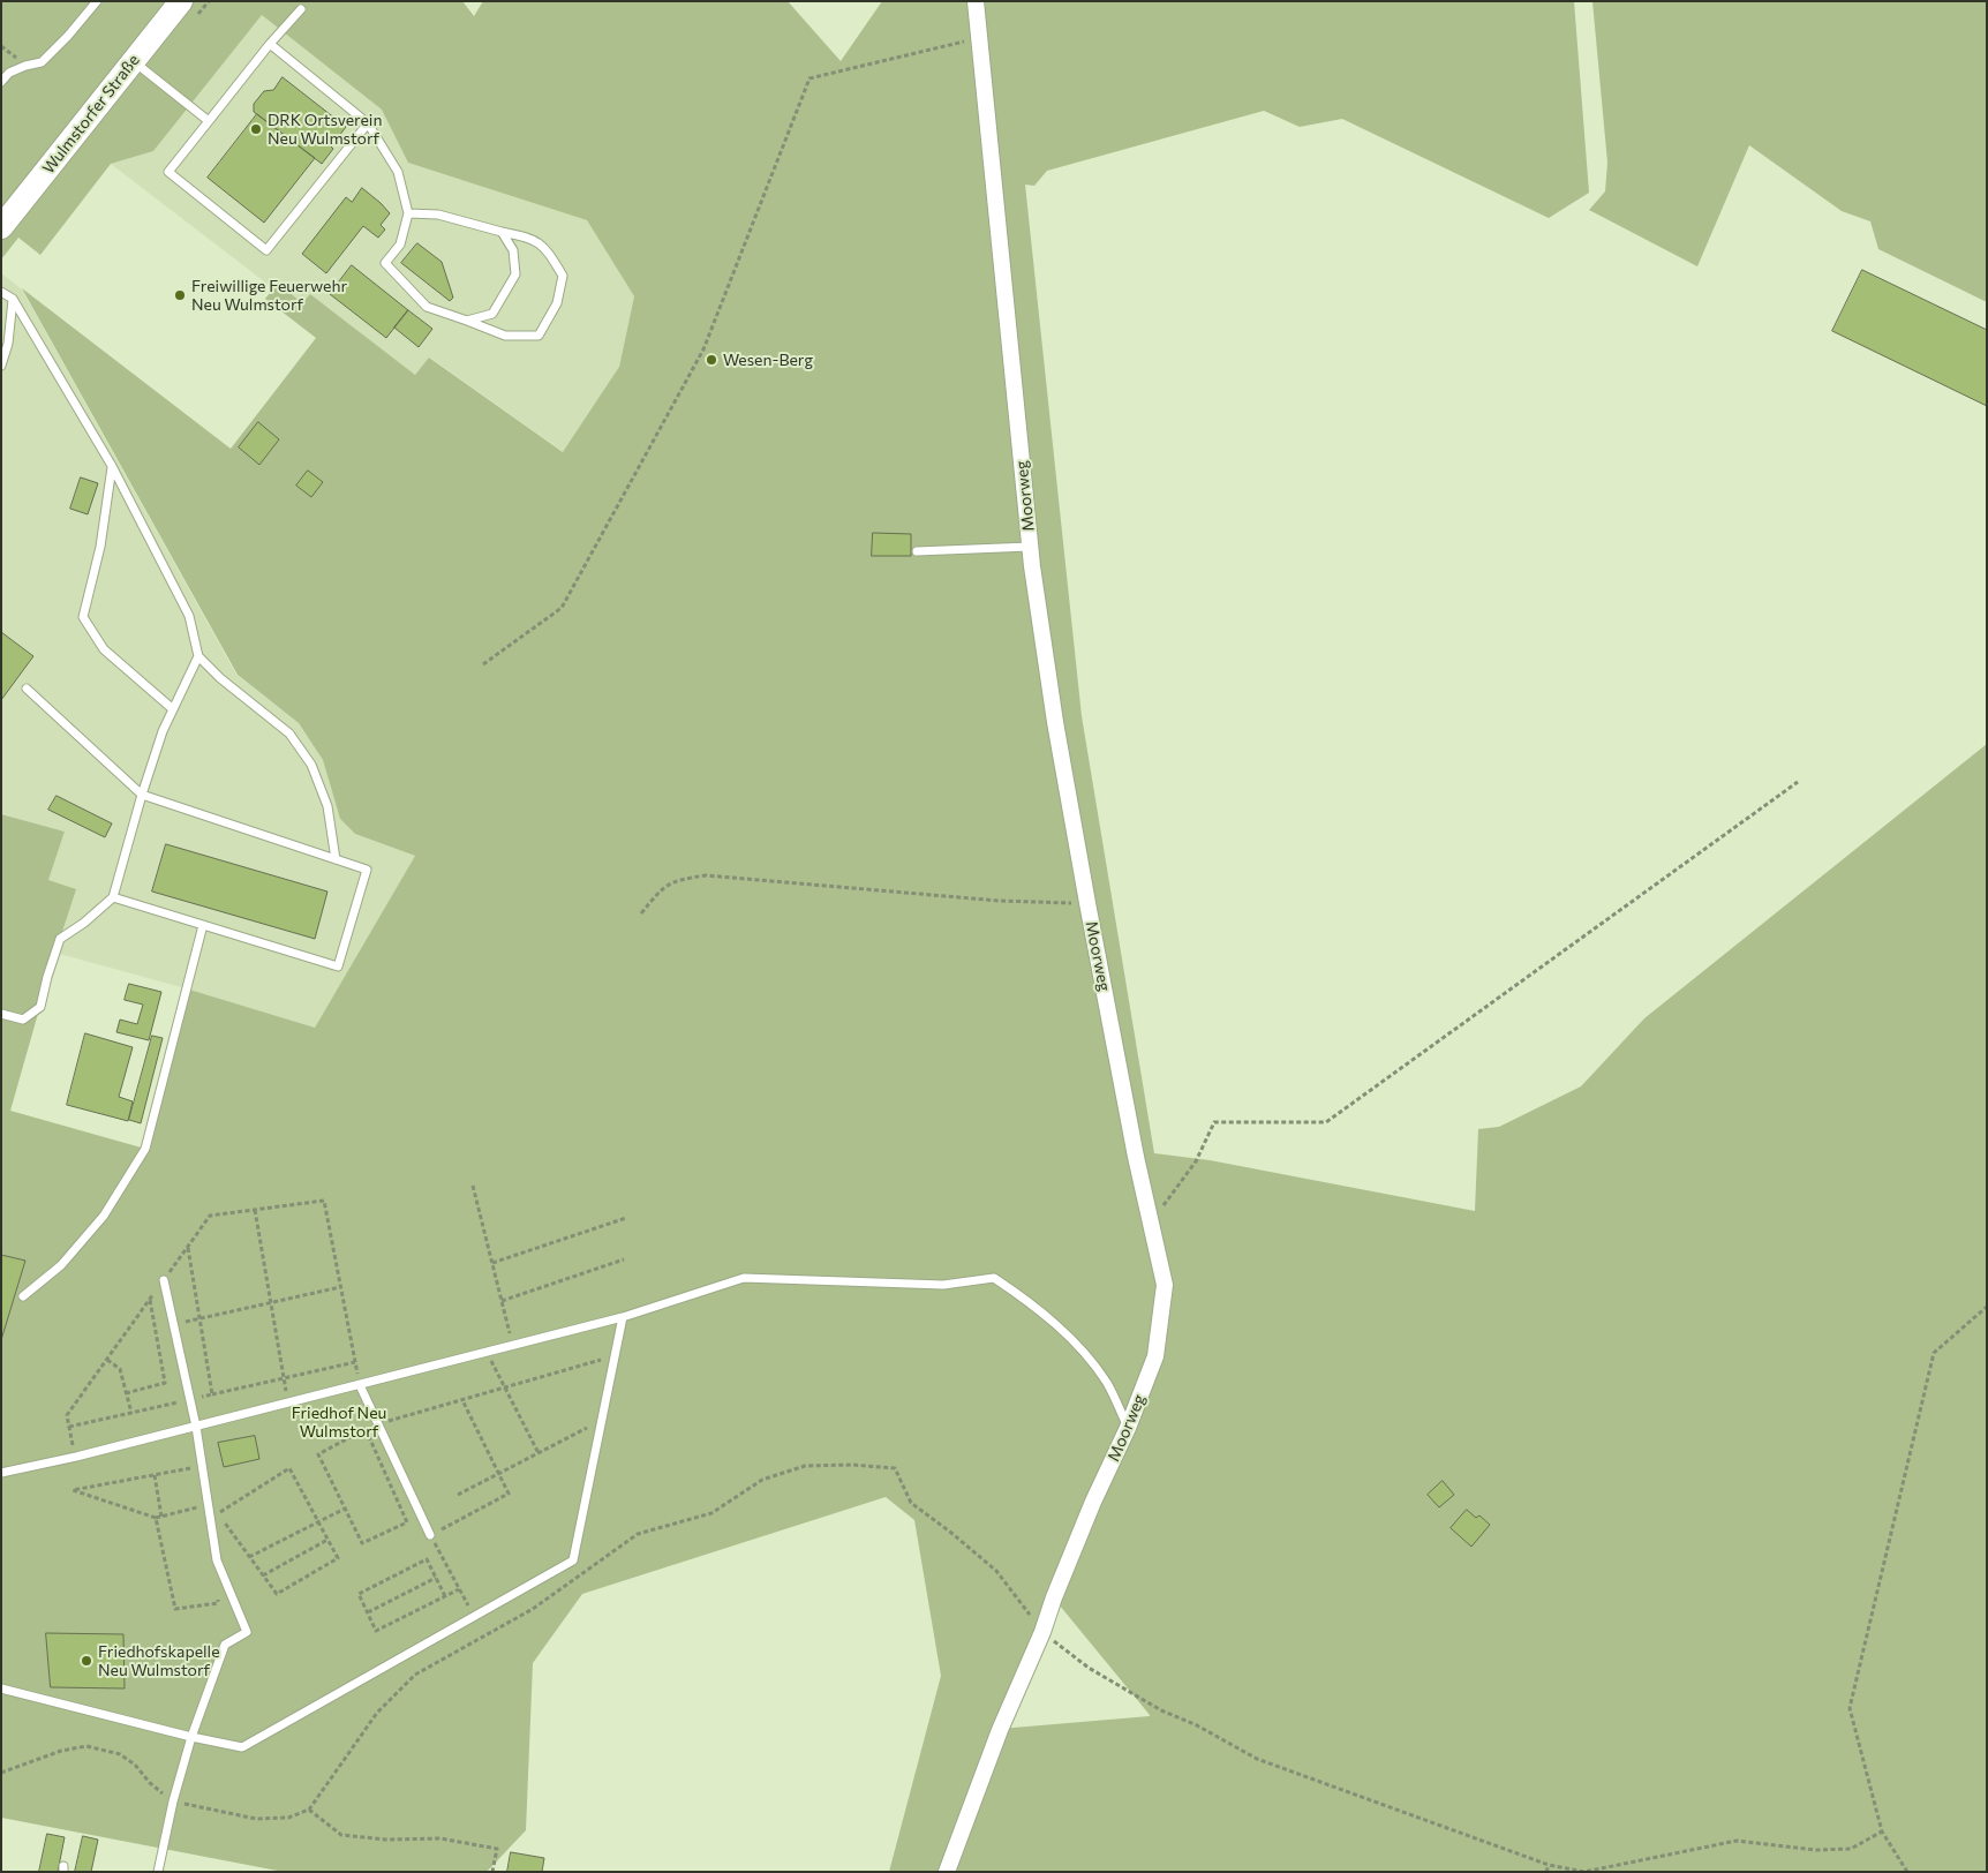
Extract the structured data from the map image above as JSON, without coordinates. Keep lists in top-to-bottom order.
{
  "streets": {
    "main road": ["Wulmstorfer Straße"],
    "street": ["Moorweg"]
  },
  "parks": ["Friedhof Neu Wulmstorf"],
  "places": [
    "DRK Ortsverein Neu Wulmstorf",
    "Freiwillige Feuerwehr Neu Wulmstorf",
    "Wesen-Berg",
    "Friedhofskapelle Neu Wulmstorf"
  ]
}
